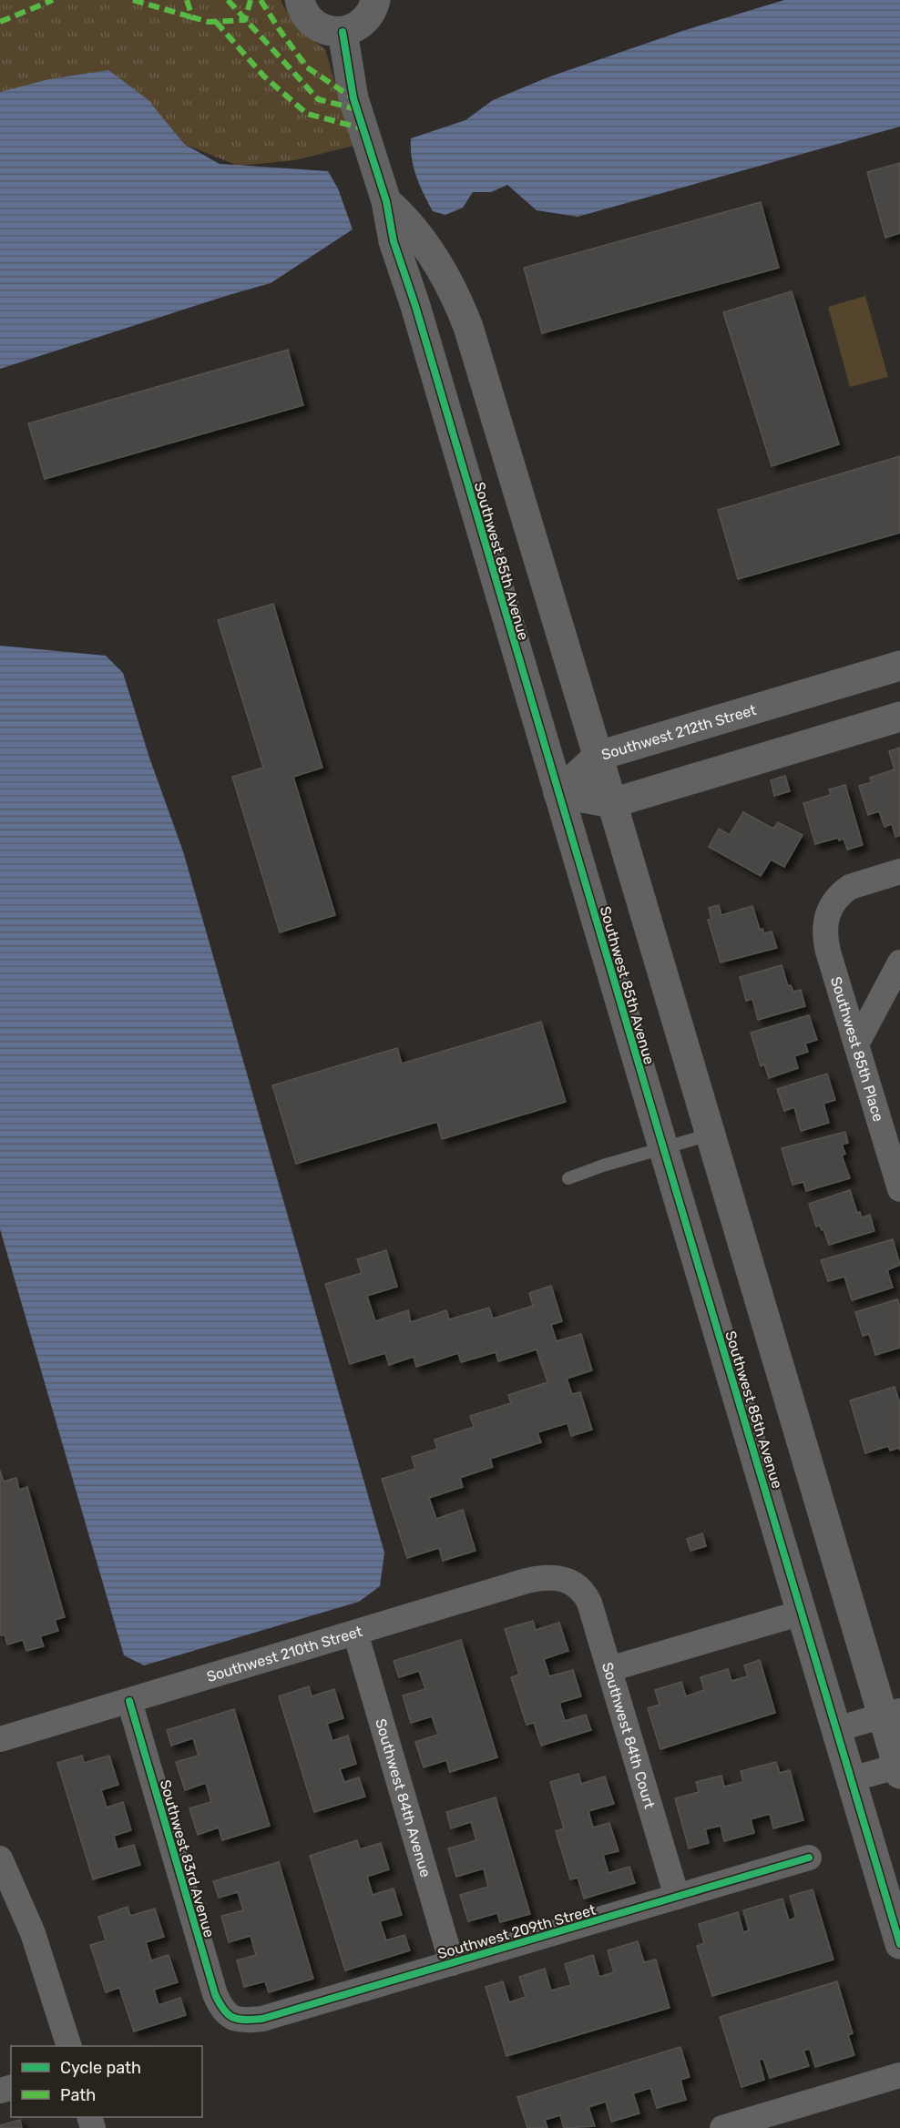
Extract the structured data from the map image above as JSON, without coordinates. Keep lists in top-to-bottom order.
{
  "streets": {
    "street": [
      "Southwest 85th Avenue",
      "Southwest 212th Street",
      "Southwest 85th Place",
      "Southwest 210th Street",
      "Southwest 84th Court",
      "Southwest 84th Avenue",
      "Southwest 83rd Avenue",
      "Southwest 209th Street"
    ]
  },
  "crossings": [
    ["Southwest 85th Avenue", "Southwest 212th Street"],
    ["Southwest 210th Street", "Southwest 84th Court"],
    ["Southwest 210th Street", "Southwest 84th Avenue"],
    ["Southwest 210th Street", "Southwest 83rd Avenue"],
    ["Southwest 84th Court", "Southwest 209th Street"],
    ["Southwest 84th Avenue", "Southwest 209th Street"],
    ["Southwest 83rd Avenue", "Southwest 209th Street"]
  ],
  "legend": ["Cycle path", "Path"]
}
